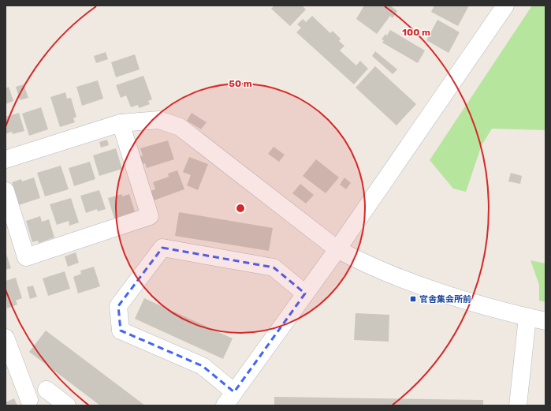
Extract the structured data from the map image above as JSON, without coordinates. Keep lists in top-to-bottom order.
{
  "places": {
    "transit": ["官舎集会所前"]
  },
  "rings": ["100 m", "50 m"]
}
